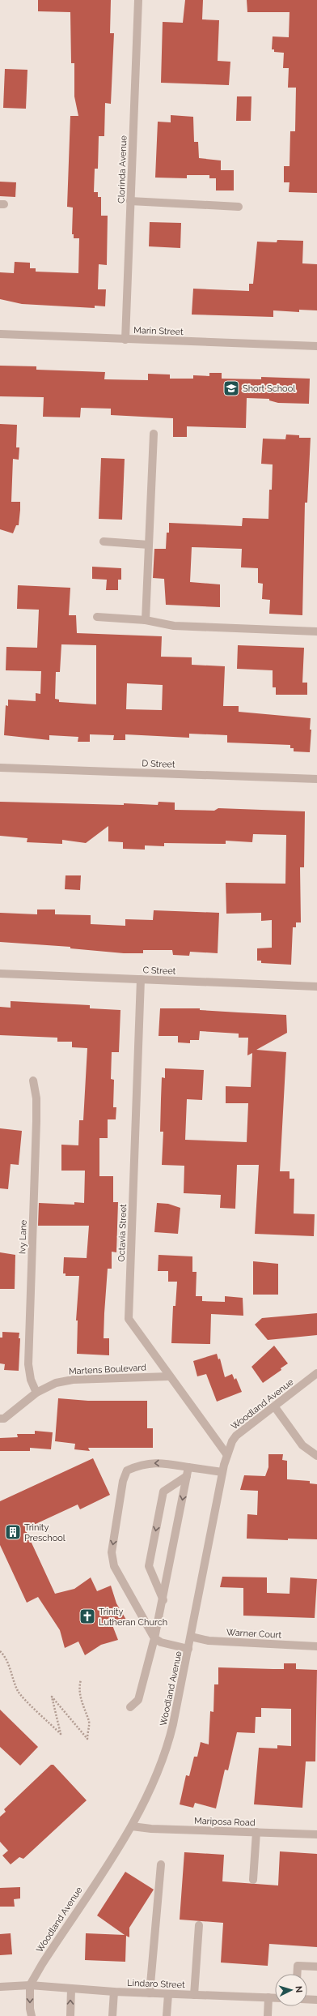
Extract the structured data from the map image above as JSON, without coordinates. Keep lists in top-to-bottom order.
{
  "streets": {
    "street": [
      "Clorinda Avenue",
      "Marin Street",
      "D Street",
      "C Street",
      "Octavia Street",
      "Ivy Lane",
      "Martens Boulevard",
      "Woodland Avenue",
      "Warner Court",
      "Mariposa Road",
      "Lindaro Street"
    ]
  },
  "crossings": [
    ["Clorinda Avenue", "Marin Street"],
    ["C Street", "Octavia Street"],
    ["Octavia Street", "Martens Boulevard"],
    ["Octavia Street", "Woodland Avenue"],
    ["Ivy Lane", "Martens Boulevard"],
    ["Woodland Avenue", "Warner Court"],
    ["Woodland Avenue", "Mariposa Road"],
    ["Woodland Avenue", "Lindaro Street"]
  ],
  "places": {
    "school or university": ["Short School"],
    "building": ["Trinity Preschool"],
    "church": ["Trinity Lutheran Church"]
  },
  "north": "right"
}
